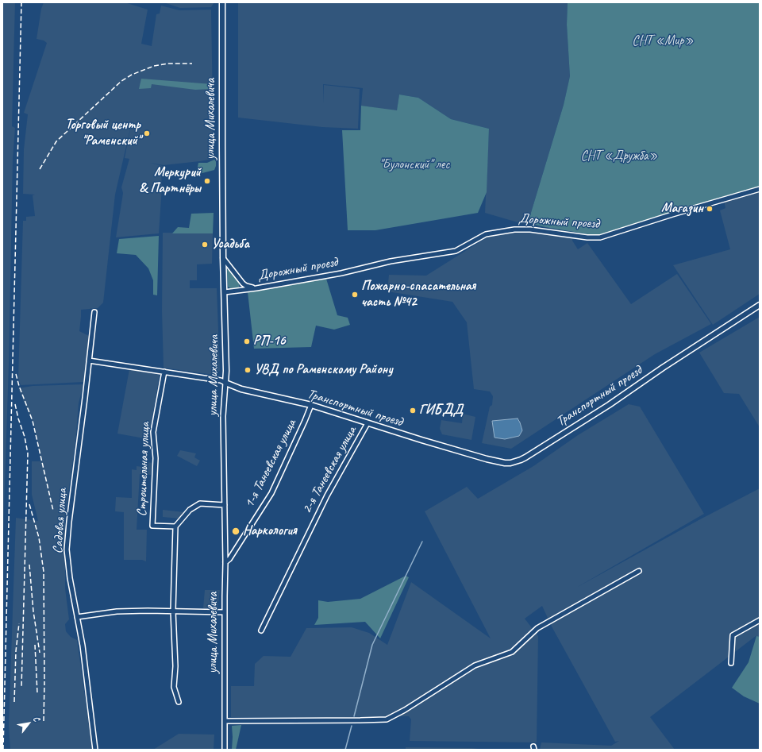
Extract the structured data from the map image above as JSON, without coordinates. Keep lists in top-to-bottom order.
{
  "streets": {
    "main road": ["улица Михалевича", "Транспортный проезд"],
    "street": [
      "Дорожный проезд",
      "1-я Танеевская улица",
      "Строительная улица",
      "2-я Танеевская улица",
      "Садовая улица"
    ]
  },
  "crossings": [
    ["улица Михалевича", "Дорожный проезд"],
    ["улица Михалевича", "Транспортный проезд"],
    ["улица Михалевича", "1-я Танеевская улица"],
    ["Транспортный проезд", "1-я Танеевская улица"],
    ["Транспортный проезд", "Строительная улица"],
    ["Транспортный проезд", "2-я Танеевская улица"],
    ["Транспортный проезд", "Садовая улица"]
  ],
  "parks": ["СНТ «Мир»", "СНТ «Дружба»", "\"Булонский\" лес"],
  "places": [
    "Торговый центр \"Раменский\"",
    "Меркурий & Партнёры",
    "Магазин",
    "Усадьба",
    "Пожарно-спасательная часть №42",
    "РП-16",
    "УВД по Раменскому Району",
    "ГИБДД",
    "Наркология"
  ],
  "north": "top right"
}
